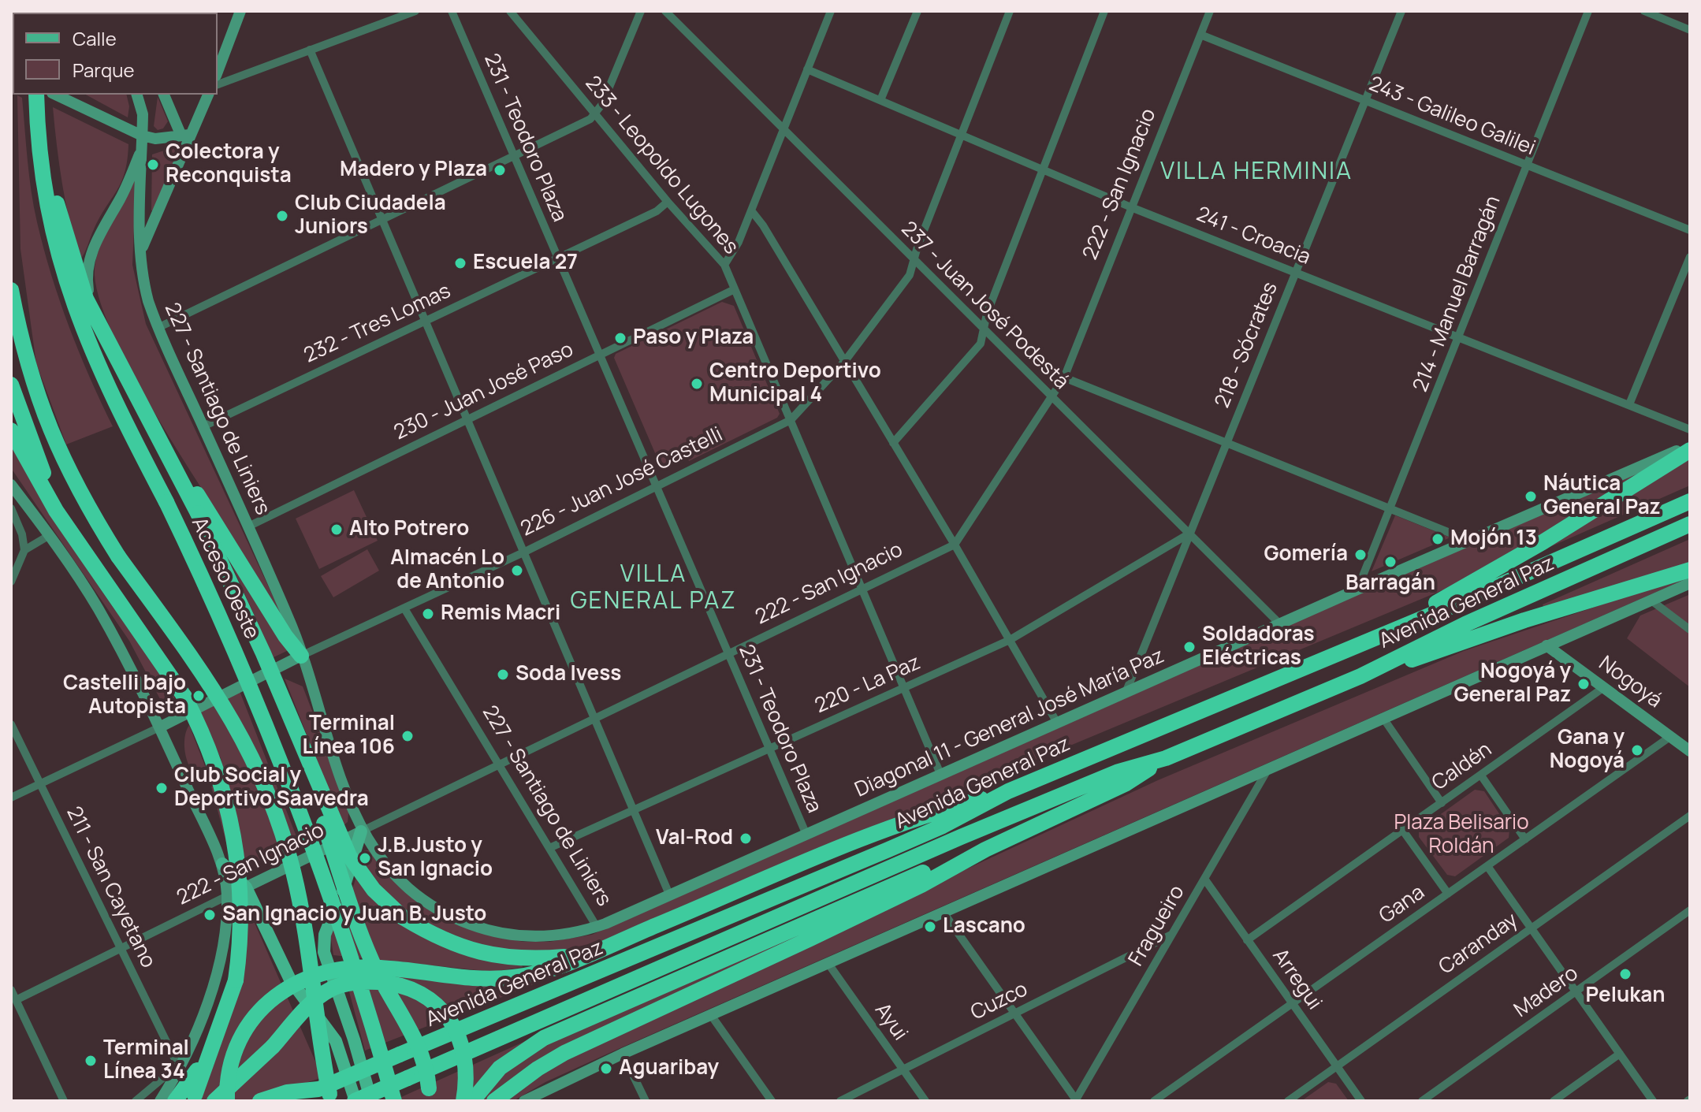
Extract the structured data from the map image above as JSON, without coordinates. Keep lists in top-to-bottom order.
{
  "streets": {
    "highway": ["Acceso Oeste", "Avenida General Paz"],
    "street": [
      "243 - Galileo Galilei",
      "231 - Teodoro Plaza",
      "233 - Leopoldo Lugones",
      "222 - San Ignacio",
      "241 - Croacia",
      "214 - Manuel Barragán",
      "237 - Juan José Podestá",
      "232 - Tres Lomas",
      "218 - Sócrates",
      "230 - Juan José Paso",
      "227 - Santiago de Liniers",
      "226 - Juan José Castelli",
      "Nogoyá",
      "220 - La Paz",
      "Diagonal 11 - General José María Paz",
      "Caldén",
      "211 - San Cayetano",
      "Gana",
      "Fragueiro",
      "Caranday",
      "Arregui",
      "Madero",
      "Cuzco",
      "Ayui"
    ]
  },
  "crossings": [
    ["243 - Galileo Galilei", "222 - San Ignacio"],
    ["243 - Galileo Galilei", "214 - Manuel Barragán"],
    ["243 - Galileo Galilei", "218 - Sócrates"],
    ["231 - Teodoro Plaza", "222 - San Ignacio"],
    ["231 - Teodoro Plaza", "232 - Tres Lomas"],
    ["231 - Teodoro Plaza", "230 - Juan José Paso"],
    ["231 - Teodoro Plaza", "226 - Juan José Castelli"],
    ["231 - Teodoro Plaza", "220 - La Paz"],
    ["231 - Teodoro Plaza", "Diagonal 11 - General José María Paz"],
    ["233 - Leopoldo Lugones", "222 - San Ignacio"],
    ["233 - Leopoldo Lugones", "232 - Tres Lomas"],
    ["233 - Leopoldo Lugones", "230 - Juan José Paso"],
    ["233 - Leopoldo Lugones", "226 - Juan José Castelli"],
    ["233 - Leopoldo Lugones", "220 - La Paz"],
    ["233 - Leopoldo Lugones", "Diagonal 11 - General José María Paz"],
    ["222 - San Ignacio", "241 - Croacia"],
    ["222 - San Ignacio", "237 - Juan José Podestá"],
    ["222 - San Ignacio", "227 - Santiago de Liniers"],
    ["222 - San Ignacio", "Diagonal 11 - General José María Paz"],
    ["222 - San Ignacio", "211 - San Cayetano"],
    ["241 - Croacia", "214 - Manuel Barragán"],
    ["241 - Croacia", "218 - Sócrates"],
    ["241 - Croacia", "226 - Juan José Castelli"],
    ["214 - Manuel Barragán", "Diagonal 11 - General José María Paz"],
    ["237 - Juan José Podestá", "218 - Sócrates"],
    ["237 - Juan José Podestá", "226 - Juan José Castelli"],
    ["237 - Juan José Podestá", "220 - La Paz"],
    ["237 - Juan José Podestá", "Diagonal 11 - General José María Paz"],
    ["232 - Tres Lomas", "227 - Santiago de Liniers"],
    ["218 - Sócrates", "220 - La Paz"],
    ["218 - Sócrates", "Diagonal 11 - General José María Paz"],
    ["230 - Juan José Paso", "227 - Santiago de Liniers"],
    ["227 - Santiago de Liniers", "226 - Juan José Castelli"],
    ["227 - Santiago de Liniers", "220 - La Paz"],
    ["227 - Santiago de Liniers", "Diagonal 11 - General José María Paz"],
    ["226 - Juan José Castelli", "211 - San Cayetano"],
    ["Nogoyá", "Caldén"],
    ["Nogoyá", "Gana"],
    ["Caldén", "Arregui"],
    ["Gana", "Arregui"],
    ["Fragueiro", "Arregui"],
    ["Fragueiro", "Cuzco"],
    ["Caranday", "Arregui"],
    ["Cuzco", "Ayui"]
  ],
  "districts": ["VILLA HERMINIA", "VILLA GENERAL PAZ"],
  "parks": ["Plaza Belisario Roldán"],
  "places": [
    "Colectora y Reconquista",
    "Madero y Plaza",
    "Club Ciudadela Juniors",
    "Escuela 27",
    "Paso y Plaza",
    "Centro Deportivo Municipal 4",
    "Náutica General Paz",
    "Alto Potrero",
    "Mojón 13",
    "Gomería",
    "Barragán",
    "Almacén Lo de Antonio",
    "Remis Macri",
    "Soldadoras Eléctricas",
    "Soda Ivess",
    "Nogoyá y General Paz",
    "Castelli bajo Autopista",
    "Terminal Línea 106",
    "Gana y Nogoyá",
    "Club Social y Deportivo Saavedra",
    "Val-Rod",
    "J.B.Justo y San Ignacio",
    "San Ignacio y Juan B. Justo",
    "Lascano",
    "Pelukan",
    "Terminal Línea 34",
    "Aguaribay"
  ],
  "legend": ["Calle", "Parque"]
}
